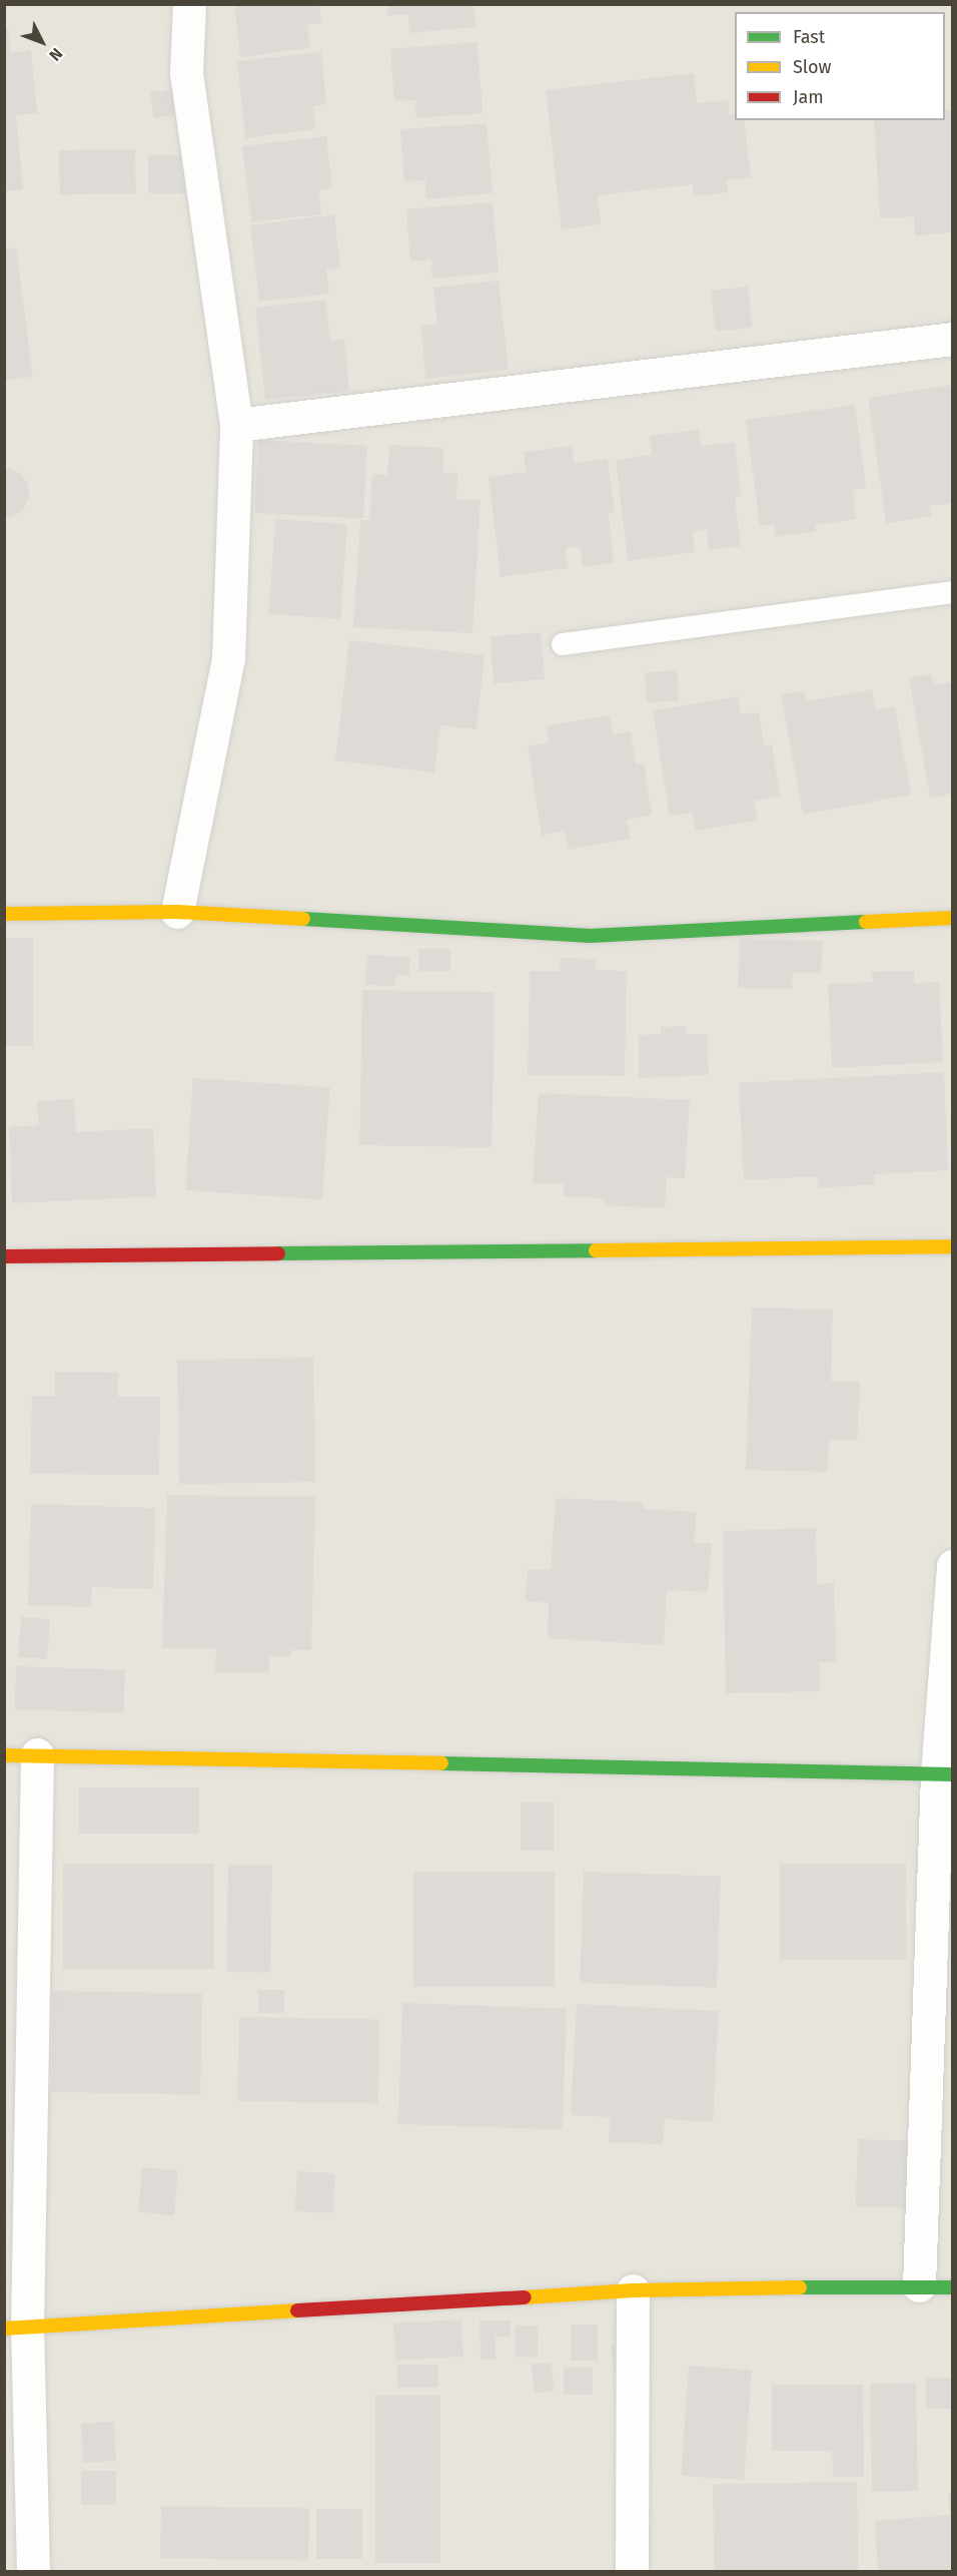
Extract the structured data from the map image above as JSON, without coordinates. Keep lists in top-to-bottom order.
{
  "legend": ["Fast", "Slow", "Jam"],
  "north": "bottom right"
}
